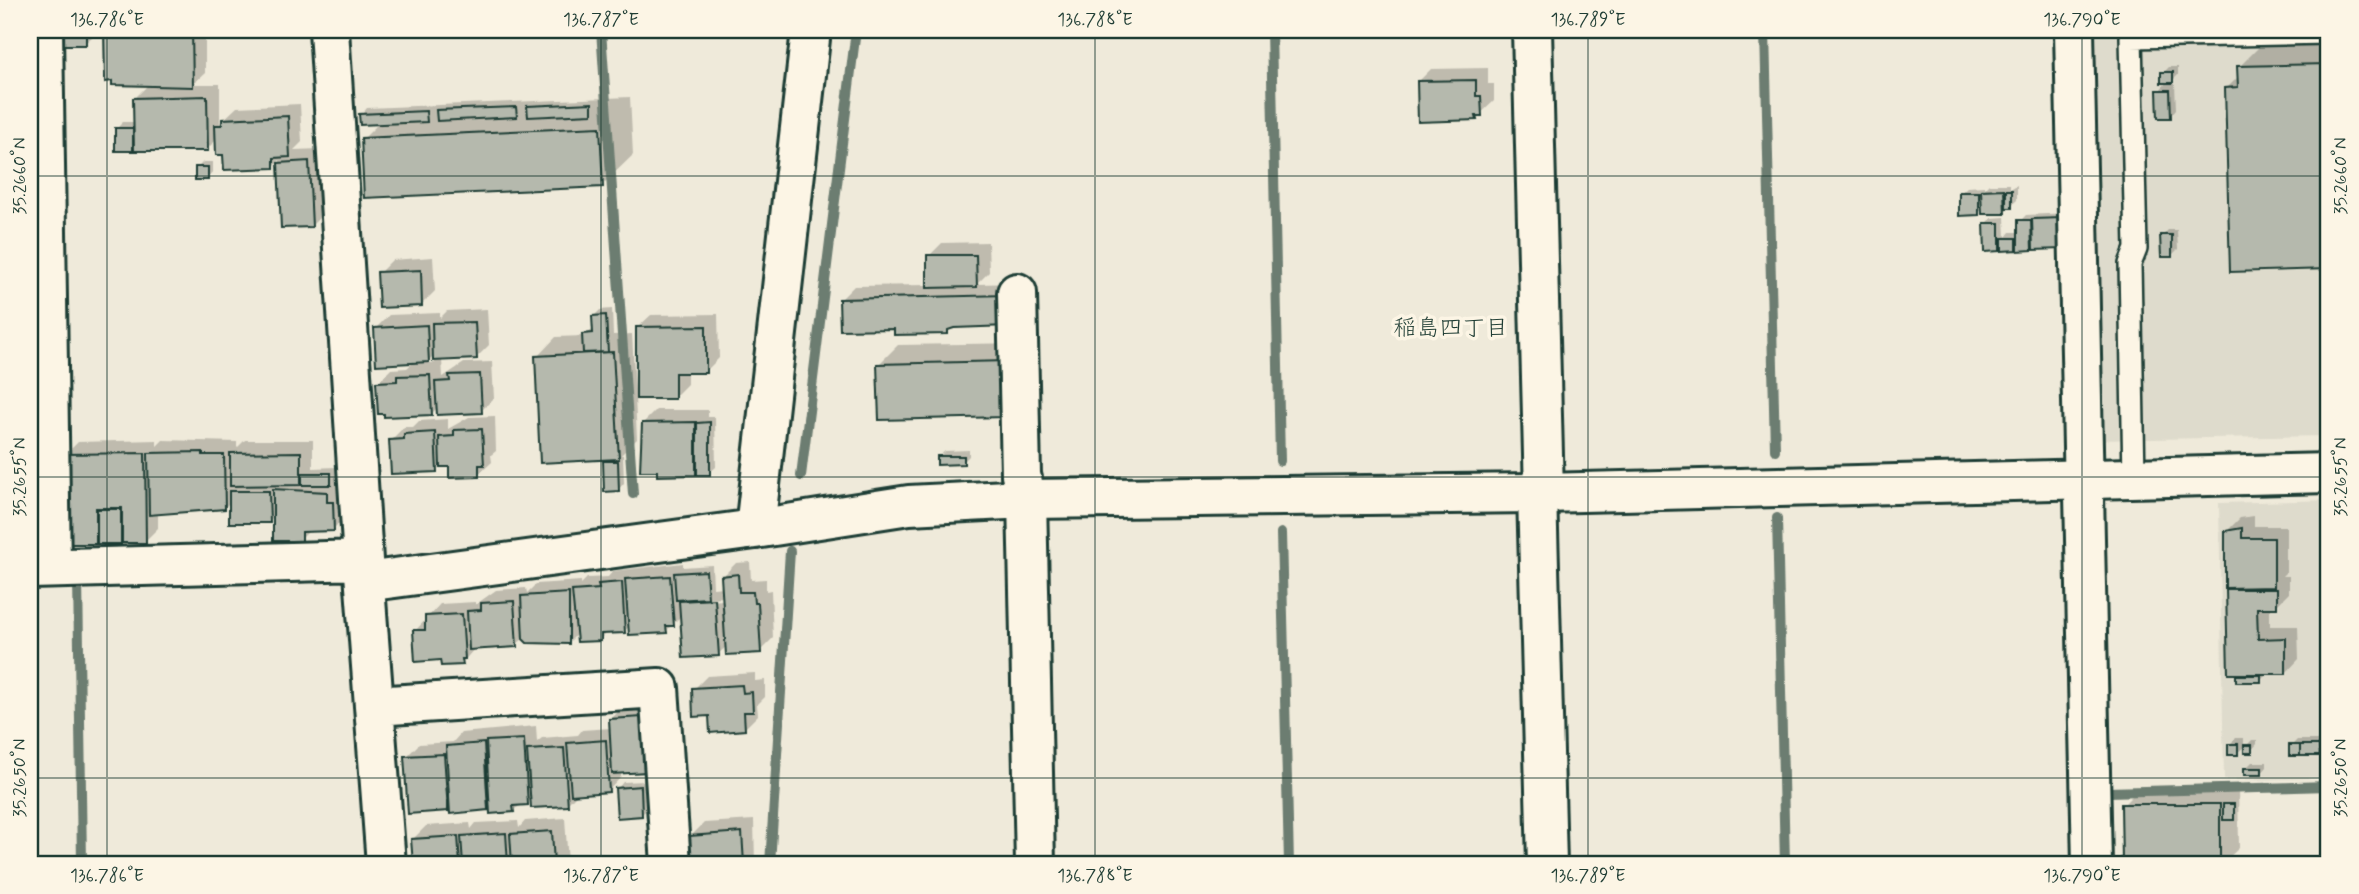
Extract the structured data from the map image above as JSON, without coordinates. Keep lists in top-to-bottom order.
{
  "districts": ["稲島四丁目"],
  "coordinates": [
    "136.786°E",
    "136.787°E",
    "136.788°E",
    "136.789°E",
    "136.790°E",
    "35.2660°N",
    "35.2655°N",
    "35.2650°N"
  ]
}
